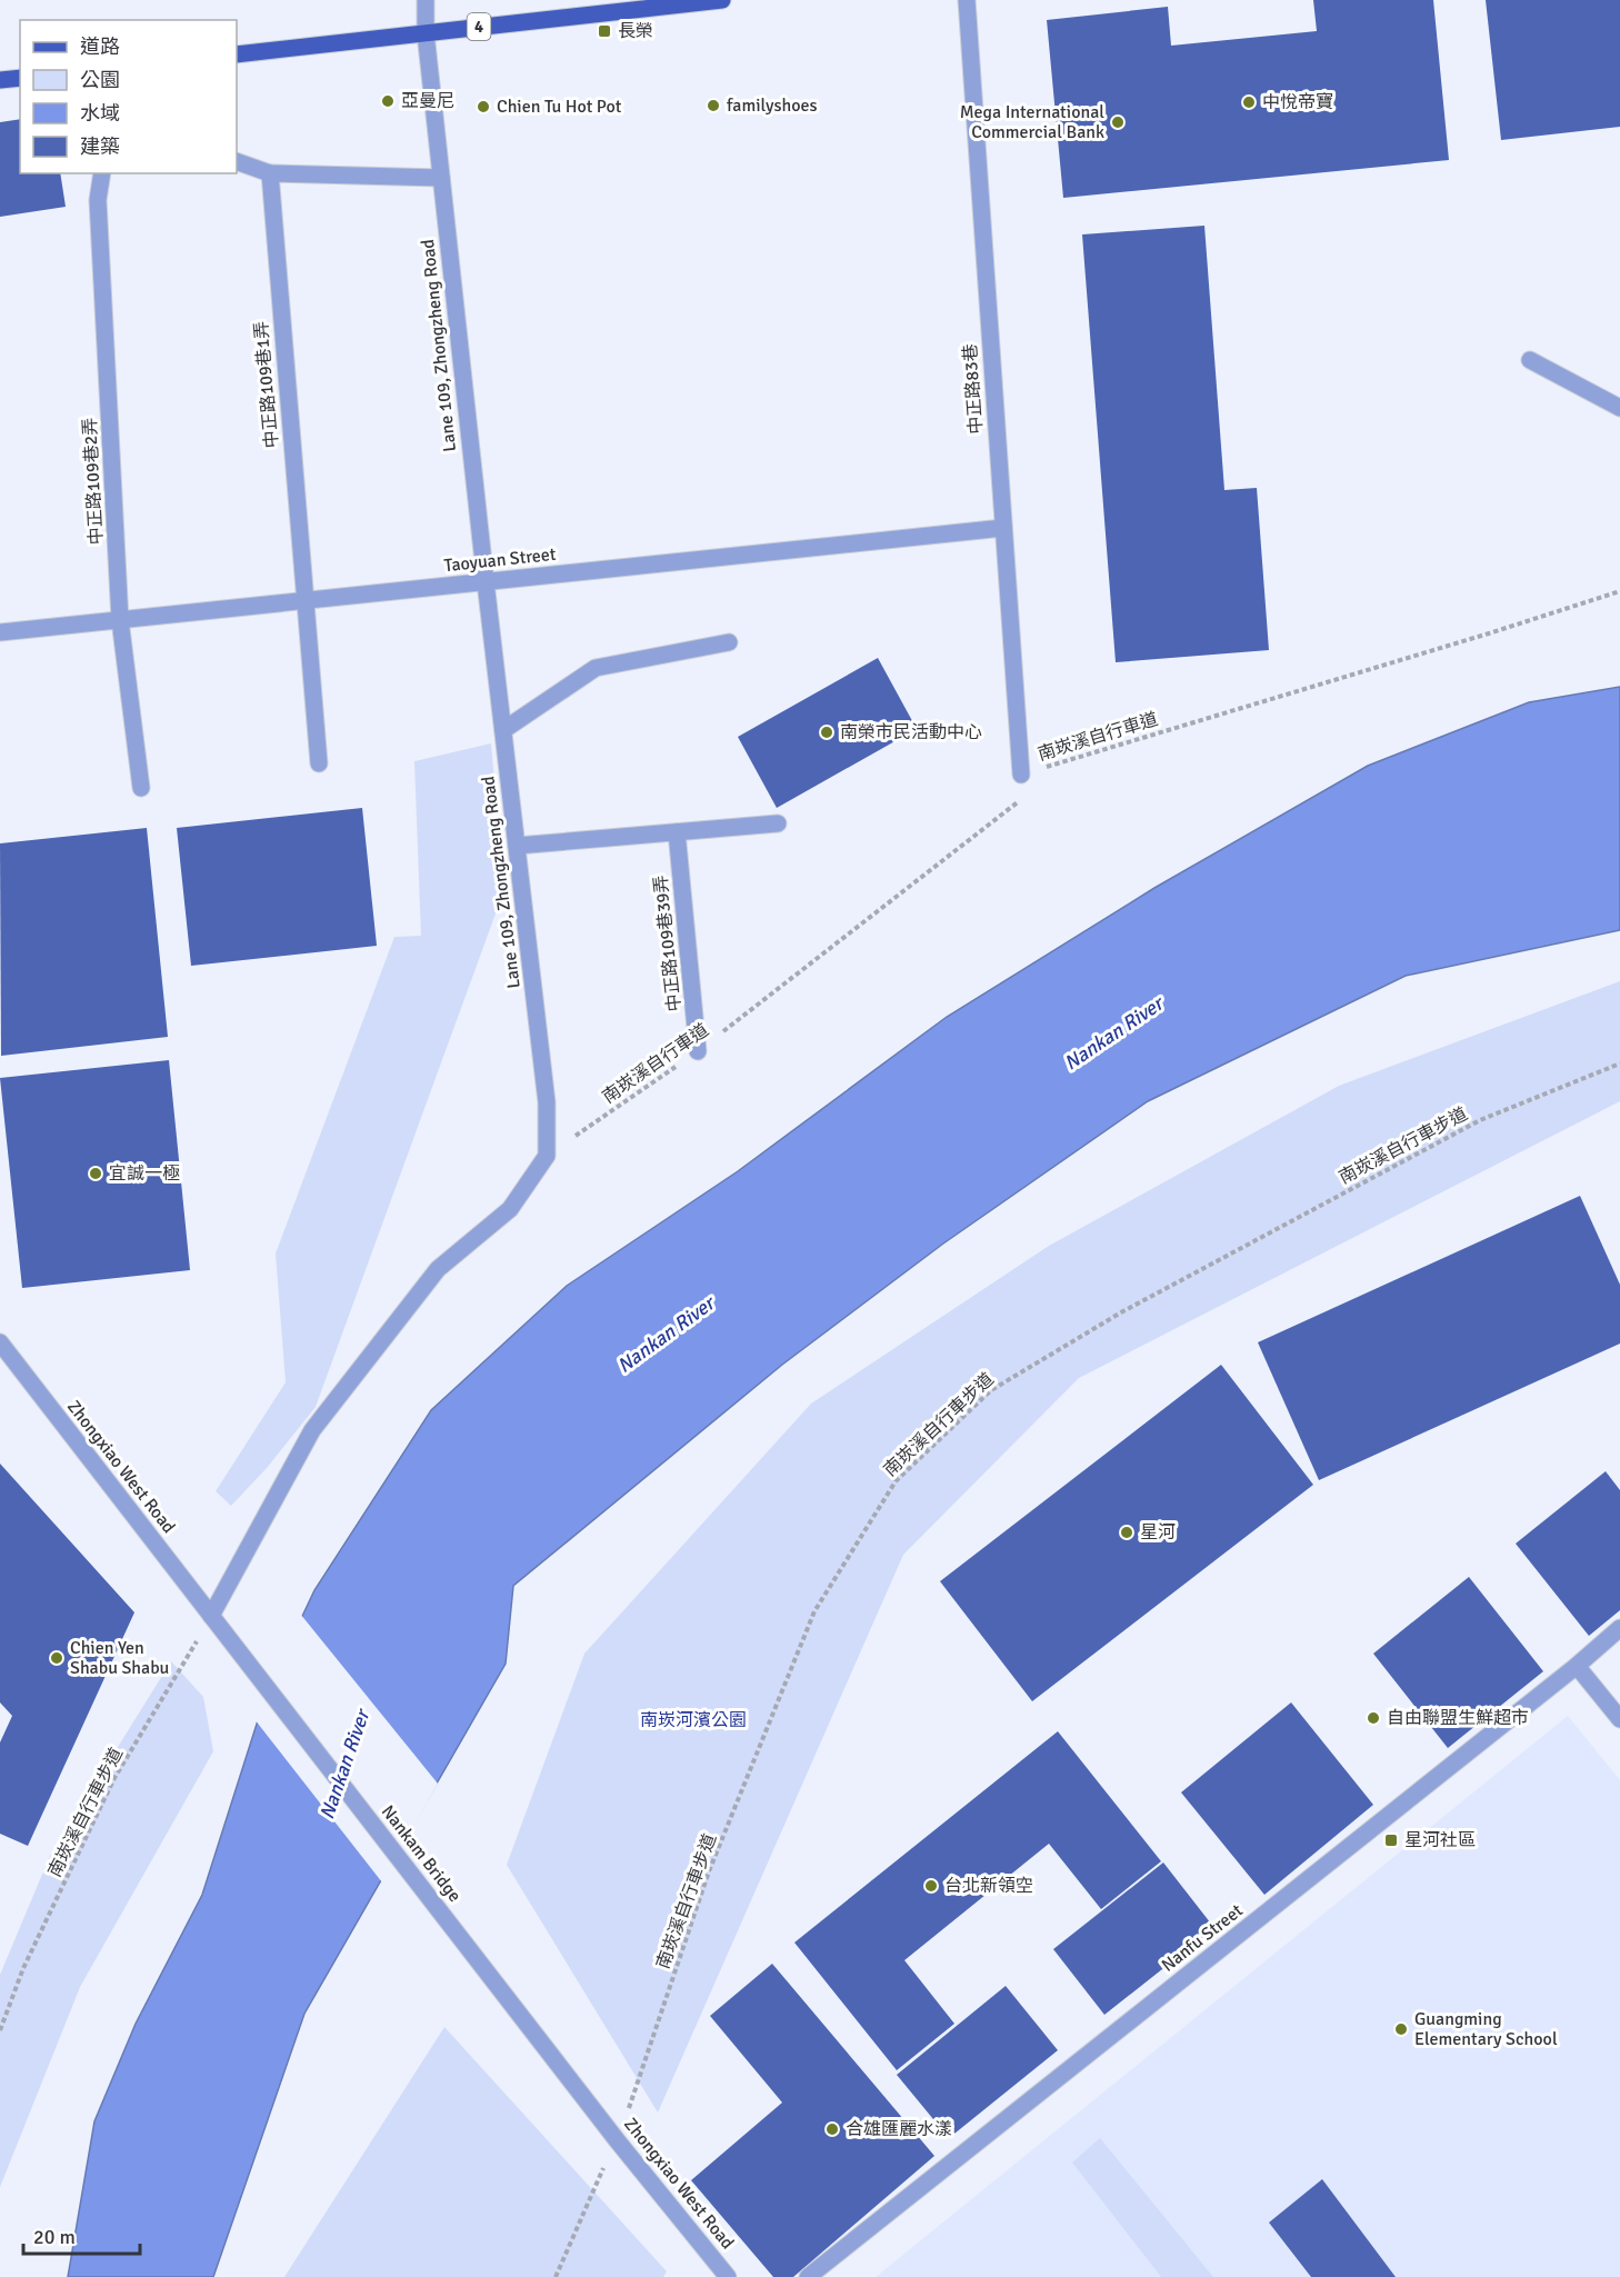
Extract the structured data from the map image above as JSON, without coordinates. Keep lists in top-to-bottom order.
{
  "streets": {
    "main road": ["4"],
    "street": [
      "Lane 109, Zhongzheng Road",
      "中正路109巷1弄",
      "中正路83巷",
      "中正路109巷2弄",
      "Taoyuan Street",
      "中正路109巷39弄",
      "Zhongxiao West Road",
      "Nankam Bridge",
      "Nanfu Street"
    ],
    "path": ["南崁溪自行車道", "南崁溪自行車步道"]
  },
  "crossings": [
    ["4", "Lane 109, Zhongzheng Road"],
    ["Lane 109, Zhongzheng Road", "Taoyuan Street"],
    ["Lane 109, Zhongzheng Road", "南崁溪自行車道"],
    ["中正路109巷1弄", "Taoyuan Street"],
    ["中正路83巷", "Taoyuan Street"],
    ["中正路83巷", "南崁溪自行車道"],
    ["中正路109巷2弄", "Taoyuan Street"],
    ["南崁溪自行車道", "中正路109巷39弄"],
    ["南崁溪自行車步道", "Zhongxiao West Road"],
    ["南崁溪自行車步道", "Nankam Bridge"],
    ["Zhongxiao West Road", "Nankam Bridge"]
  ],
  "water": ["Nankan River"],
  "parks": ["南崁河濱公園"],
  "places": {
    "transit": ["長榮", "星河社區"],
    "other": [
      "亞曼尼",
      "中悅帝寶",
      "familyshoes",
      "Chien Tu Hot Pot",
      "Mega International Commercial Bank",
      "南榮市民活動中心",
      "宜誠一極",
      "星河",
      "Chien Yen Shabu Shabu",
      "自由聯盟生鮮超市",
      "台北新領空",
      "Guangming Elementary School",
      "合雄匯麗水漾"
    ]
  },
  "legend": [
    "道路",
    "公園",
    "水域",
    "建築"
  ],
  "scale_bar": "20 m"
}
